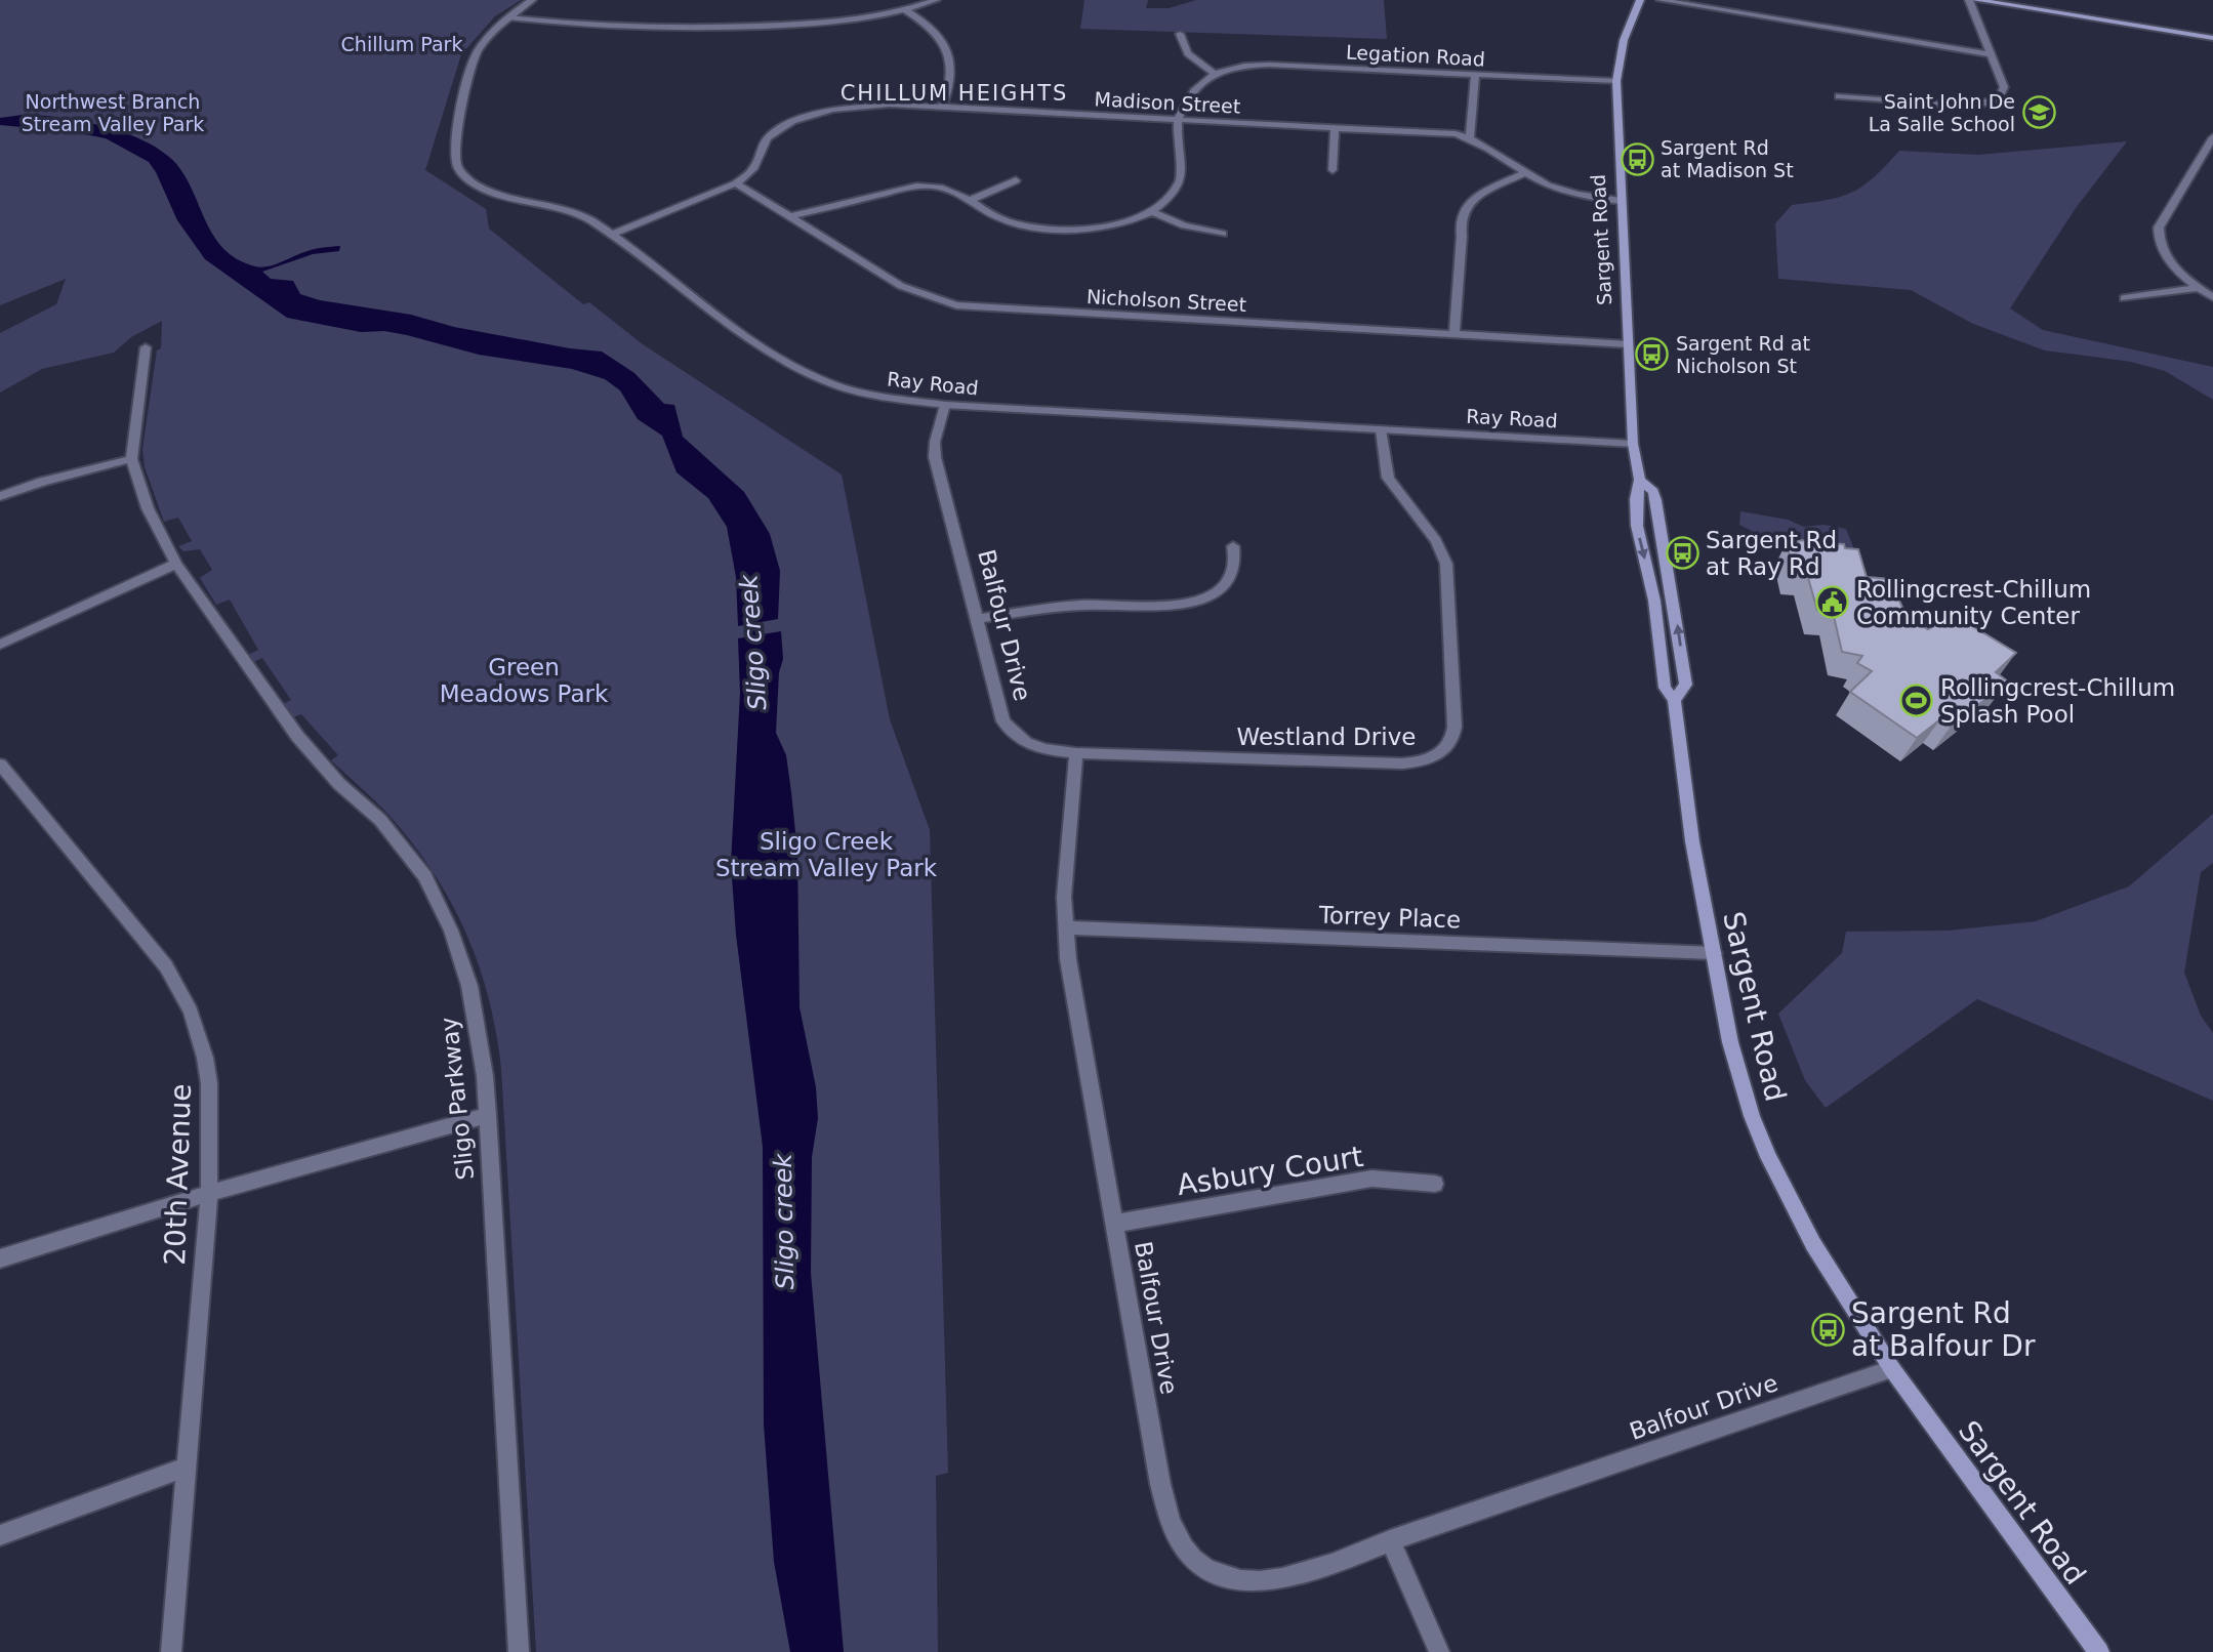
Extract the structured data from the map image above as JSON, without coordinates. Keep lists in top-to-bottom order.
{
  "streets": {
    "main road": ["Sargent Road"],
    "street": [
      "Legation Road",
      "Madison Street",
      "Nicholson Street",
      "Ray Road",
      "Balfour Drive",
      "Westland Drive",
      "Torrey Place",
      "Sligo Parkway",
      "Asbury Court",
      "20th Avenue"
    ]
  },
  "crossings": [
    ["Legation Road", "Sargent Road"],
    ["Madison Street", "Sargent Road"],
    ["Madison Street", "Nicholson Street"],
    ["Madison Street", "Ray Road"],
    ["Sargent Road", "Nicholson Street"],
    ["Sargent Road", "Ray Road"],
    ["Sargent Road", "Balfour Drive"],
    ["Sargent Road", "Torrey Place"],
    ["Ray Road", "Balfour Drive"],
    ["Ray Road", "Westland Drive"],
    ["Balfour Drive", "Westland Drive"],
    ["Balfour Drive", "Torrey Place"],
    ["Balfour Drive", "Asbury Court"]
  ],
  "districts": ["CHILLUM HEIGHTS"],
  "water": ["Sligo creek"],
  "parks": [
    "Chillum Park",
    "Northwest Branch Stream Valley Park",
    "Green Meadows Park",
    "Sligo Creek Stream Valley Park"
  ],
  "places": {
    "school or university": ["Saint John De La Salle School"],
    "bus stop": [
      "Sargent Rd at Madison St",
      "Sargent Rd at Nicholson St",
      "Sargent Rd at Ray Rd",
      "Sargent Rd at Balfour Dr"
    ],
    "public building": ["Rollingcrest-Chillum Community Center"],
    "sports": ["Rollingcrest-Chillum Splash Pool"]
  }
}
